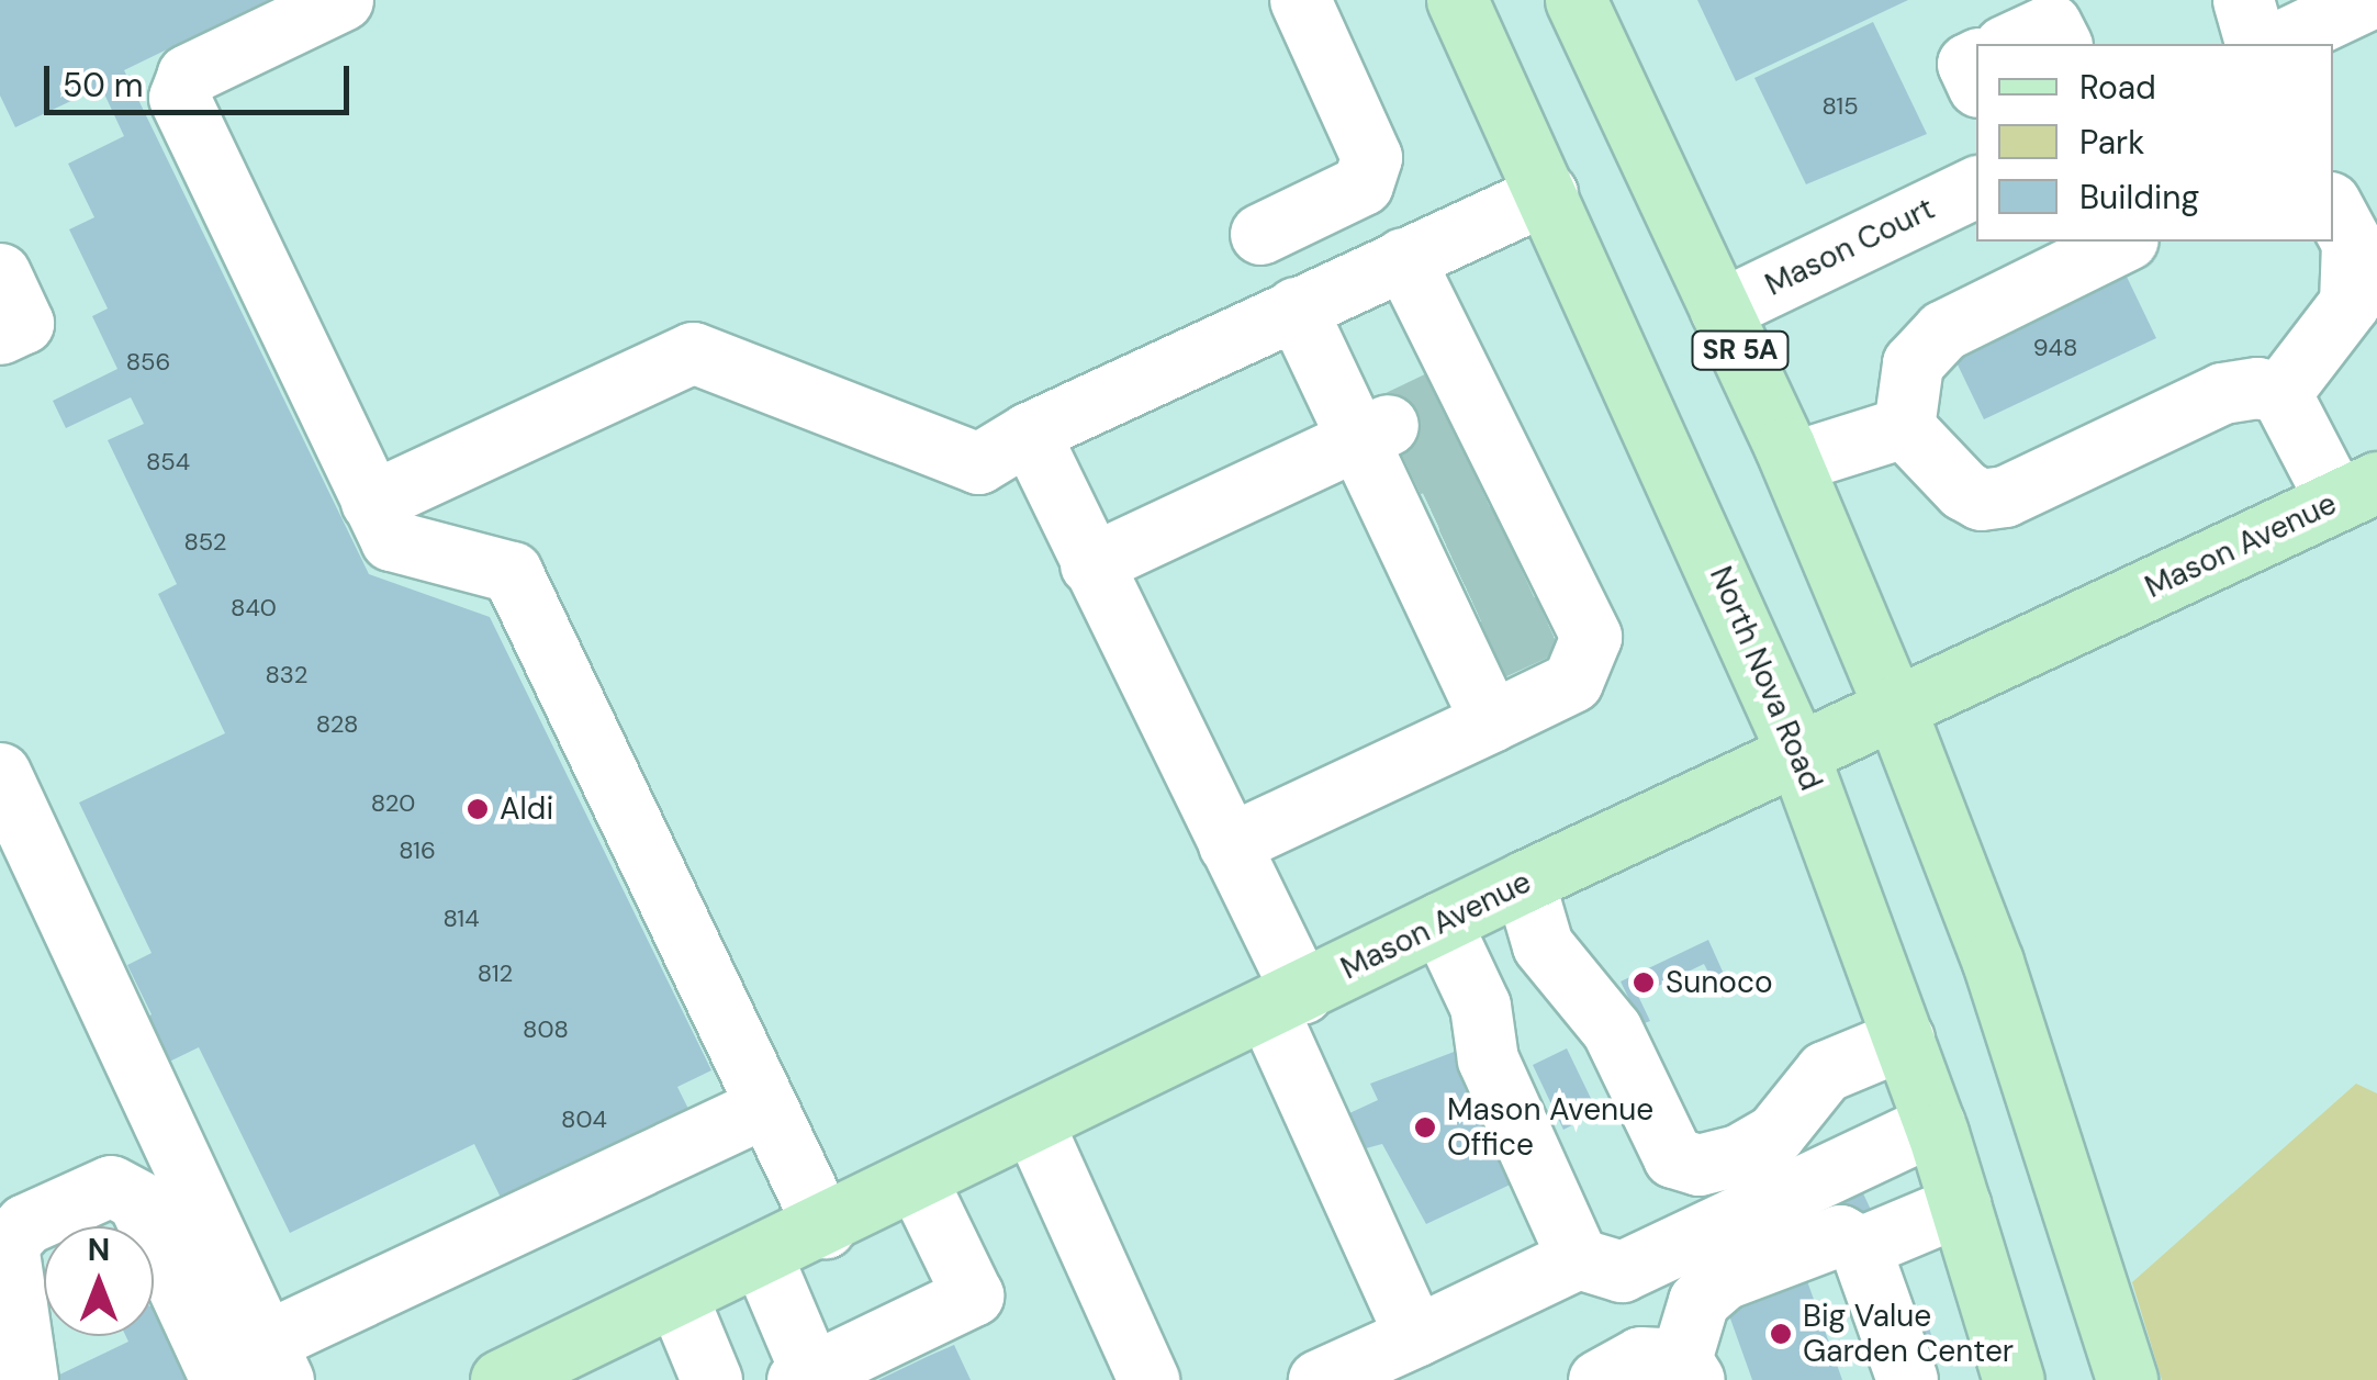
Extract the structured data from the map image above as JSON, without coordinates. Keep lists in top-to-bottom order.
{
  "streets": {
    "main road": ["SR 5A", "Mason Avenue", "North Nova Road"],
    "street": ["Mason Court"]
  },
  "crossings": [
    ["Mason Court", "SR 5A"],
    ["SR 5A", "Mason Avenue"],
    ["Mason Avenue", "North Nova Road"]
  ],
  "places": [
    "Aldi",
    "Sunoco",
    "Mason Avenue Office",
    "Big Value Garden Center"
  ],
  "house_numbers": [
    "815",
    "948",
    "856",
    "854",
    "852",
    "840",
    "832",
    "828",
    "820",
    "816",
    "814",
    "812",
    "808",
    "804"
  ],
  "legend": ["Road", "Park", "Building"],
  "scale_bar": "50 m",
  "north": "top"
}
